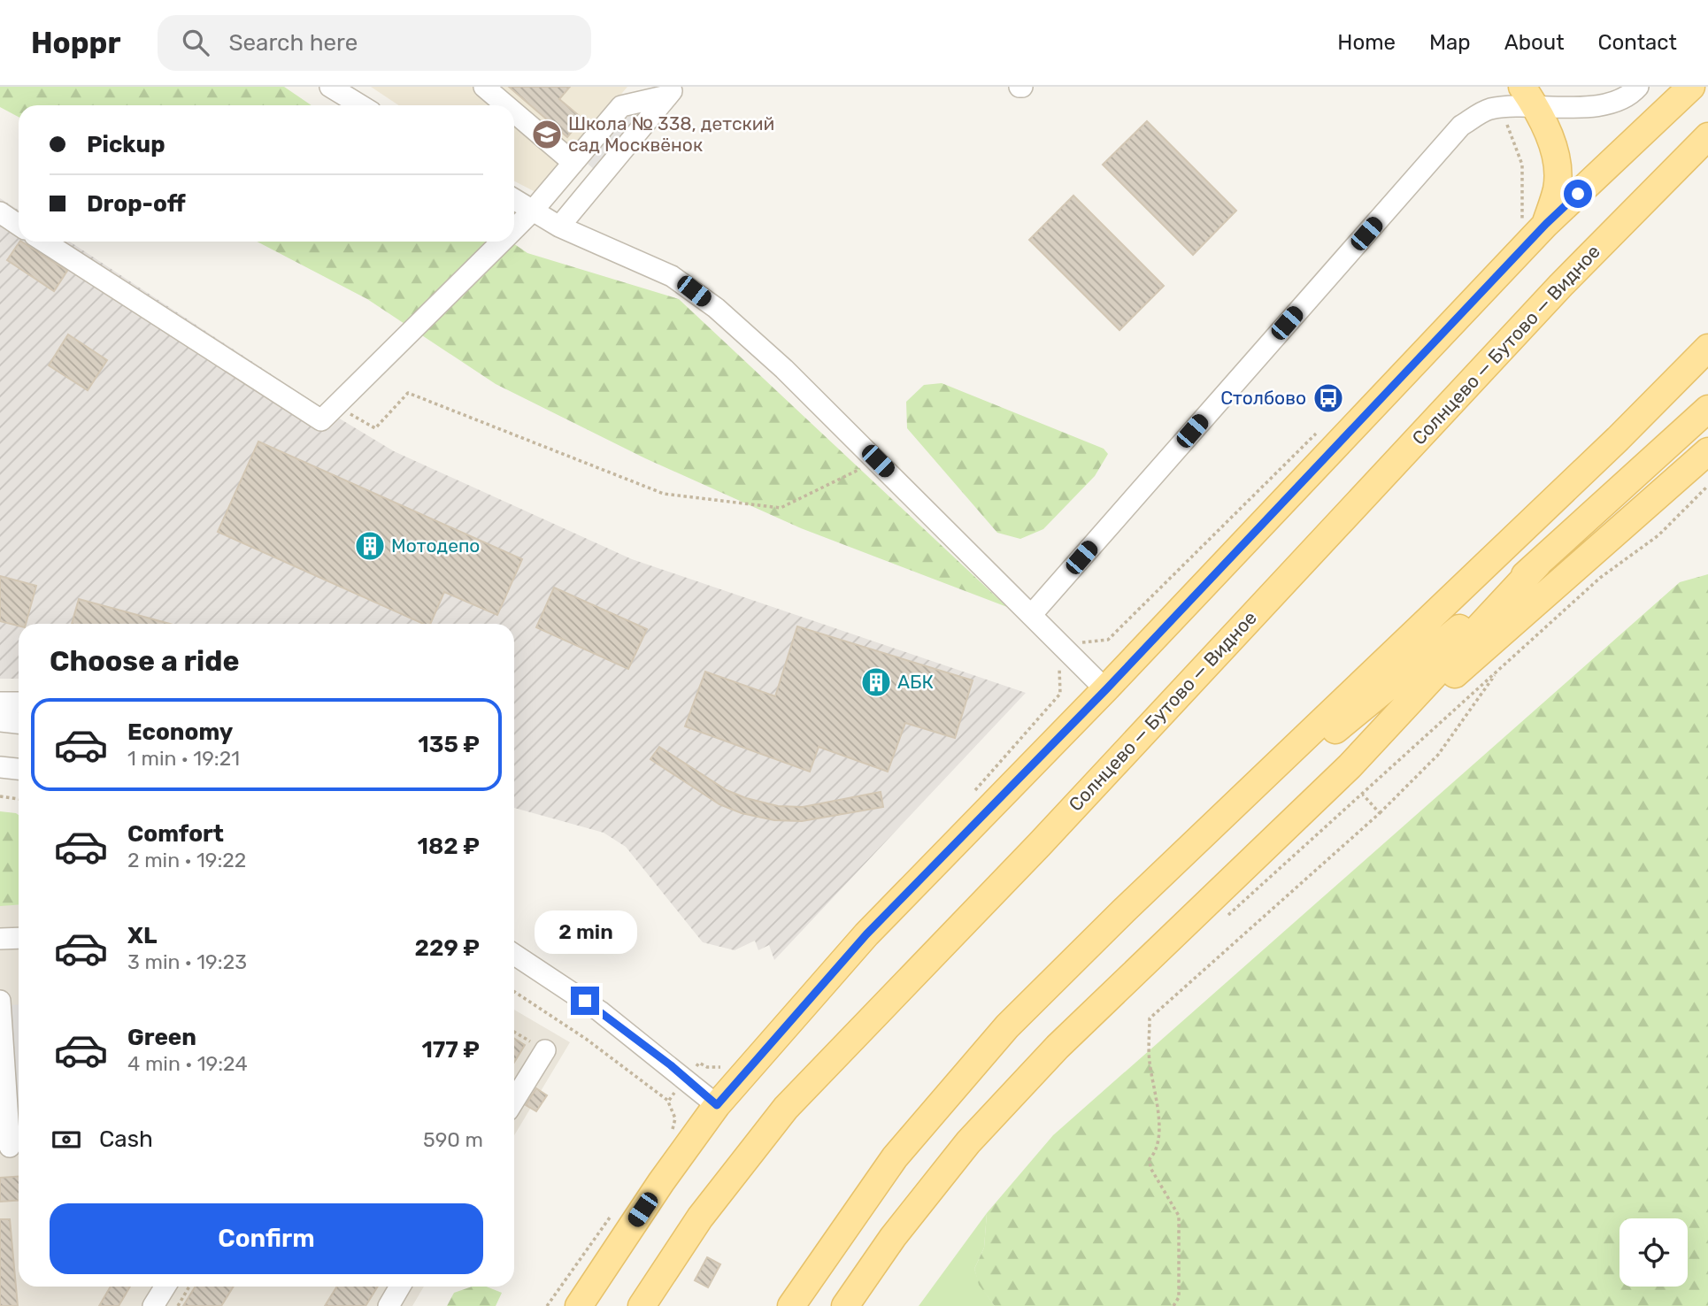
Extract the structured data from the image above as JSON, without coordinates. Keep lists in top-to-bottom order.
{
  "streets": {
    "main road": ["Солнцево — Бутово — Видное"]
  },
  "places": {
    "school or university": ["Школа № 338, детский сад Москвёнок"],
    "bus stop": ["Столбово"],
    "building": ["Мотодепо", "АБК"]
  },
  "page": {
    "header": "Hoppr",
    "search": "Search here",
    "nav": [
      "Home",
      "Map",
      "About",
      "Contact"
    ],
    "banner": ["Pickup", "Drop-off"],
    "heading": "Choose a ride",
    "list": [
      {
        "name": "Economy",
        "note": "1 min · 19:21",
        "value": "135 ₽"
      },
      {
        "name": "Comfort",
        "note": "2 min · 19:22",
        "value": "182 ₽"
      },
      {
        "name": "XL",
        "note": "3 min · 19:23",
        "value": "229 ₽"
      },
      {
        "name": "Green",
        "note": "4 min · 19:24",
        "value": "177 ₽"
      }
    ],
    "bubble": "2 min",
    "pay": ["Cash", "590 m"],
    "buttons": "Confirm"
  }
}
